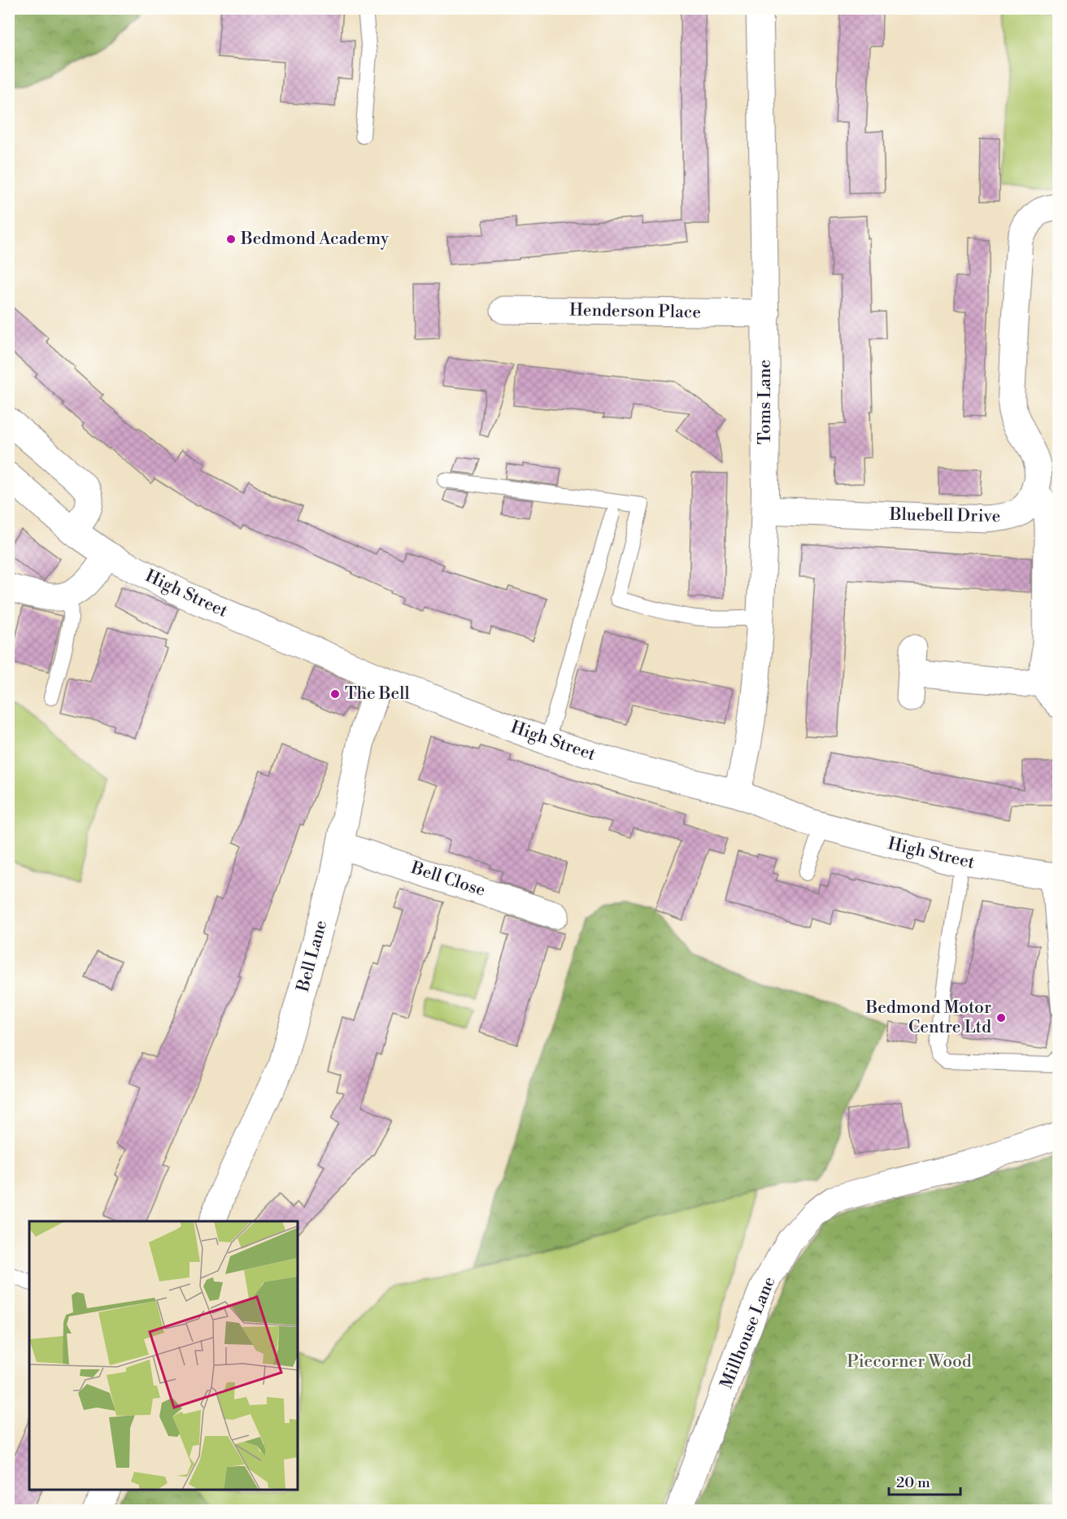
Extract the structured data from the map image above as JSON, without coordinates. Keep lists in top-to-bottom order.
{
  "streets": {
    "street": [
      "Henderson Place",
      "Toms Lane",
      "Bluebell Drive",
      "High Street",
      "Bell Close",
      "Bell Lane",
      "Millhouse Lane"
    ]
  },
  "crossings": [
    ["Henderson Place", "Toms Lane"],
    ["Toms Lane", "Bluebell Drive"],
    ["Toms Lane", "High Street"],
    ["High Street", "Bell Lane"],
    ["Bell Close", "Bell Lane"]
  ],
  "parks": ["Piecorner Wood"],
  "places": ["Bedmond Academy", "The Bell", "Bedmond Motor Centre Ltd"],
  "scale_bar": "20 m"
}
